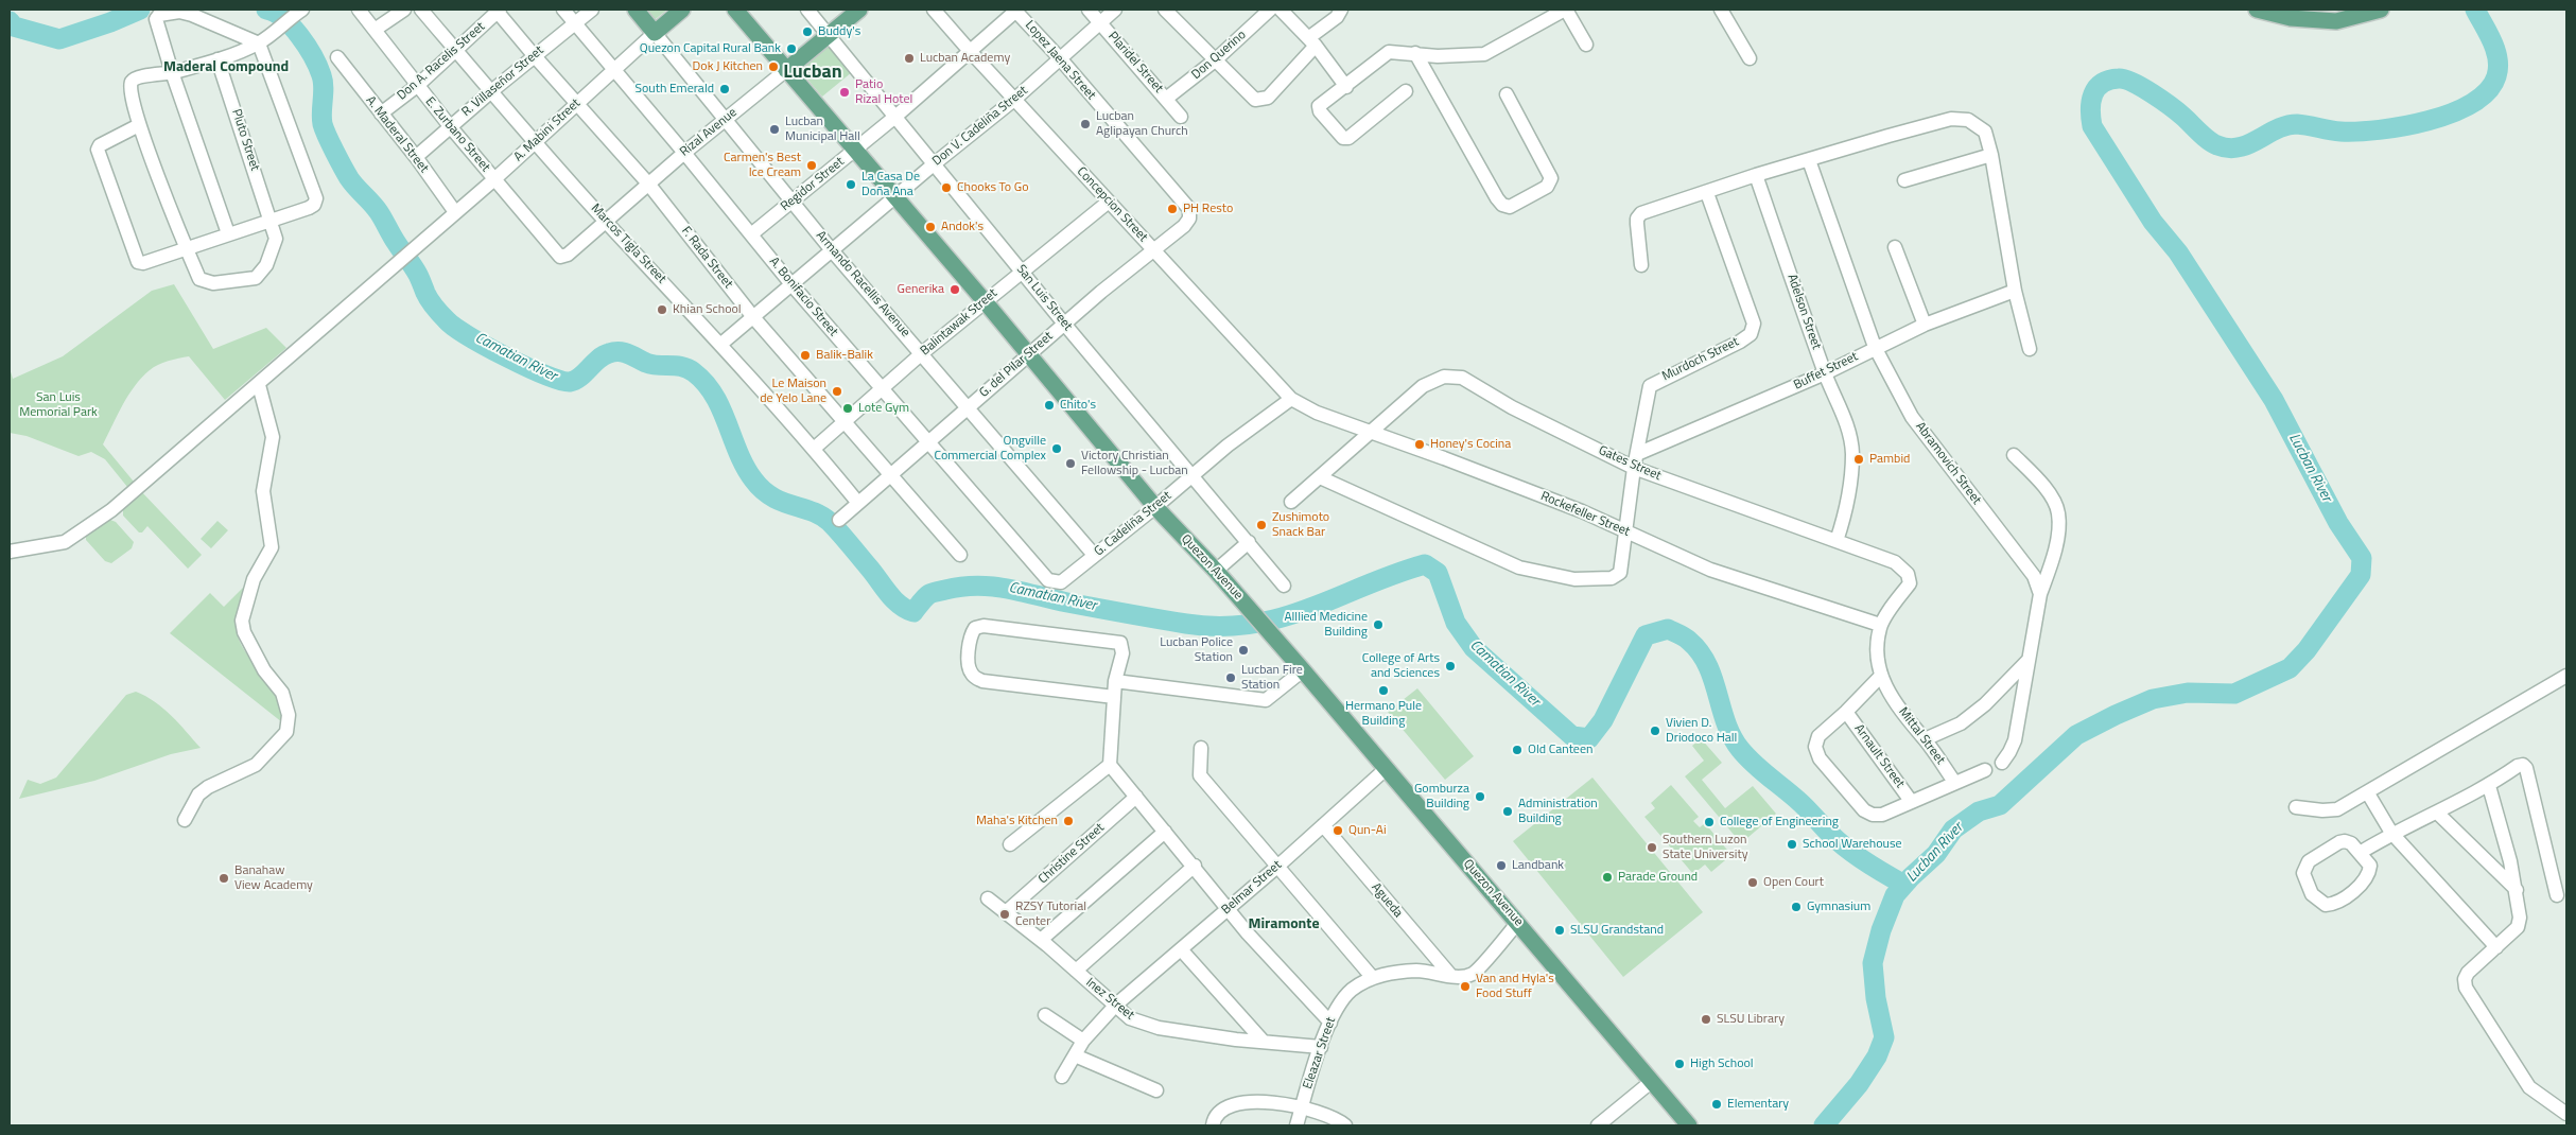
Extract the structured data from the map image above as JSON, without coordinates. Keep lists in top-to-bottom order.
{
  "streets": {
    "main road": [
      "A. Mabini Street",
      "Rizal Avenue",
      "Armando Racellis Avenue",
      "Quezon Avenue"
    ],
    "street": [
      "Don Querino",
      "Lopez Jaena Street",
      "Don A. Racelis Street",
      "Plaridel Street",
      "R. Villaseñor Street",
      "Don V. Cadeliña Street",
      "A. Maderal Street",
      "E. Zurbano Street",
      "Pluto Street",
      "Regidor Street",
      "Concepcion Street",
      "Marcos Tigla Street",
      "F. Rada Street",
      "A. Bonifacio Street",
      "San Luis Street",
      "Adelson Street",
      "Balintawak Street",
      "Murdoch Street",
      "G. del Pilar Street",
      "Buffet Street",
      "Gates Street",
      "Abramovich Street",
      "Rockefeller Street",
      "G. Cadeliña Street",
      "Mittal Street",
      "Arnault Street",
      "Christine Street",
      "Belmar Street",
      "Agueda",
      "Inez Street",
      "Eleazar Street"
    ]
  },
  "crossings": [
    ["Don Querino", "Plaridel Street"],
    ["Lopez Jaena Street", "Don V. Cadeliña Street"],
    ["Lopez Jaena Street", "Regidor Street"],
    ["Lopez Jaena Street", "G. del Pilar Street"],
    ["Don A. Racelis Street", "A. Maderal Street"],
    ["Don A. Racelis Street", "E. Zurbano Street"],
    ["Don A. Racelis Street", "Marcos Tigla Street"],
    ["Don A. Racelis Street", "F. Rada Street"],
    ["Plaridel Street", "Don V. Cadeliña Street"],
    ["R. Villaseñor Street", "A. Maderal Street"],
    ["R. Villaseñor Street", "E. Zurbano Street"],
    ["R. Villaseñor Street", "Marcos Tigla Street"],
    ["R. Villaseñor Street", "F. Rada Street"],
    ["R. Villaseñor Street", "A. Bonifacio Street"],
    ["Don V. Cadeliña Street", "Concepcion Street"],
    ["Don V. Cadeliña Street", "Marcos Tigla Street"],
    ["Don V. Cadeliña Street", "F. Rada Street"],
    ["Don V. Cadeliña Street", "Armando Racellis Avenue"],
    ["Don V. Cadeliña Street", "A. Bonifacio Street"],
    ["Don V. Cadeliña Street", "San Luis Street"],
    ["Don V. Cadeliña Street", "Quezon Avenue"],
    ["A. Mabini Street", "A. Maderal Street"],
    ["A. Mabini Street", "E. Zurbano Street"],
    ["A. Mabini Street", "Marcos Tigla Street"],
    ["A. Mabini Street", "F. Rada Street"],
    ["A. Mabini Street", "Armando Racellis Avenue"],
    ["A. Mabini Street", "A. Bonifacio Street"],
    ["Rizal Avenue", "E. Zurbano Street"],
    ["Rizal Avenue", "Marcos Tigla Street"],
    ["Rizal Avenue", "F. Rada Street"],
    ["Rizal Avenue", "Armando Racellis Avenue"],
    ["Rizal Avenue", "A. Bonifacio Street"],
    ["Rizal Avenue", "San Luis Street"],
    ["Rizal Avenue", "Quezon Avenue"],
    ["Regidor Street", "Concepcion Street"],
    ["Regidor Street", "Armando Racellis Avenue"],
    ["Regidor Street", "A. Bonifacio Street"],
    ["Regidor Street", "San Luis Street"],
    ["Regidor Street", "Quezon Avenue"],
    ["Concepcion Street", "Balintawak Street"],
    ["Concepcion Street", "G. del Pilar Street"],
    ["Concepcion Street", "Rockefeller Street"],
    ["Concepcion Street", "G. Cadeliña Street"],
    ["Marcos Tigla Street", "Balintawak Street"],
    ["Marcos Tigla Street", "G. del Pilar Street"],
    ["F. Rada Street", "Balintawak Street"],
    ["F. Rada Street", "G. del Pilar Street"],
    ["Armando Racellis Avenue", "Balintawak Street"],
    ["Armando Racellis Avenue", "G. del Pilar Street"],
    ["Armando Racellis Avenue", "G. Cadeliña Street"],
    ["A. Bonifacio Street", "Balintawak Street"],
    ["A. Bonifacio Street", "G. del Pilar Street"],
    ["A. Bonifacio Street", "G. Cadeliña Street"],
    ["San Luis Street", "Balintawak Street"],
    ["San Luis Street", "G. del Pilar Street"],
    ["San Luis Street", "G. Cadeliña Street"],
    ["Adelson Street", "Buffet Street"],
    ["Adelson Street", "Gates Street"],
    ["Balintawak Street", "Quezon Avenue"],
    ["Murdoch Street", "Buffet Street"],
    ["Murdoch Street", "Gates Street"],
    ["Murdoch Street", "Rockefeller Street"],
    ["G. del Pilar Street", "Quezon Avenue"],
    ["Buffet Street", "Abramovich Street"],
    ["Gates Street", "Rockefeller Street"],
    ["Gates Street", "Mittal Street"],
    ["Rockefeller Street", "G. Cadeliña Street"],
    ["Rockefeller Street", "Mittal Street"],
    ["G. Cadeliña Street", "Quezon Avenue"],
    ["Quezon Avenue", "Belmar Street"],
    ["Quezon Avenue", "Eleazar Street"],
    ["Christine Street", "Inez Street"],
    ["Belmar Street", "Agueda"],
    ["Belmar Street", "Inez Street"],
    ["Agueda", "Eleazar Street"],
    ["Inez Street", "Eleazar Street"]
  ],
  "districts": ["Maderal Compound", "Lucban", "Miramonte"],
  "water": ["Camatian River", "Lucban River"],
  "parks": ["San Luis Memorial Park"],
  "places": [
    "Buddy's",
    "Quezon Capital Rural Bank",
    "Lucban Academy",
    "Dok J Kitchen",
    "South Emerald",
    "Patio Rizal Hotel",
    "Lucban Aglipayan Church",
    "Lucban Municipal Hall",
    "Carmen's Best Ice Cream",
    "La Casa De Doña Ana",
    "Chooks To Go",
    "PH Resto",
    "Andok's",
    "Generika",
    "Khian School",
    "Balik-Balik",
    "Le Maison de Yelo Lane",
    "Chito's",
    "Lote Gym",
    "Honey's Cocina",
    "Ongville Commercial Complex",
    "Pambid",
    "Victory Christian Fellowship - Lucban",
    "Zushimoto Snack Bar",
    "Alllied Medicine Building",
    "Lucban Police Station",
    "College of Arts and Sciences",
    "Lucban Fire Station",
    "Hermano Pule Building",
    "Vivien D. Driodoco Hall",
    "Old Canteen",
    "Gomburza Building",
    "Administration Building",
    "Maha's Kitchen",
    "College of Engineering",
    "Qun-Ai",
    "School Warehouse",
    "Southern Luzon State University",
    "Landbank",
    "Parade Ground",
    "Banahaw View Academy",
    "Open Court",
    "Gymnasium",
    "RZSY Tutorial Center",
    "SLSU Grandstand",
    "Van and Hyla's Food Stuff",
    "SLSU Library",
    "High School",
    "Elementary"
  ]
}
